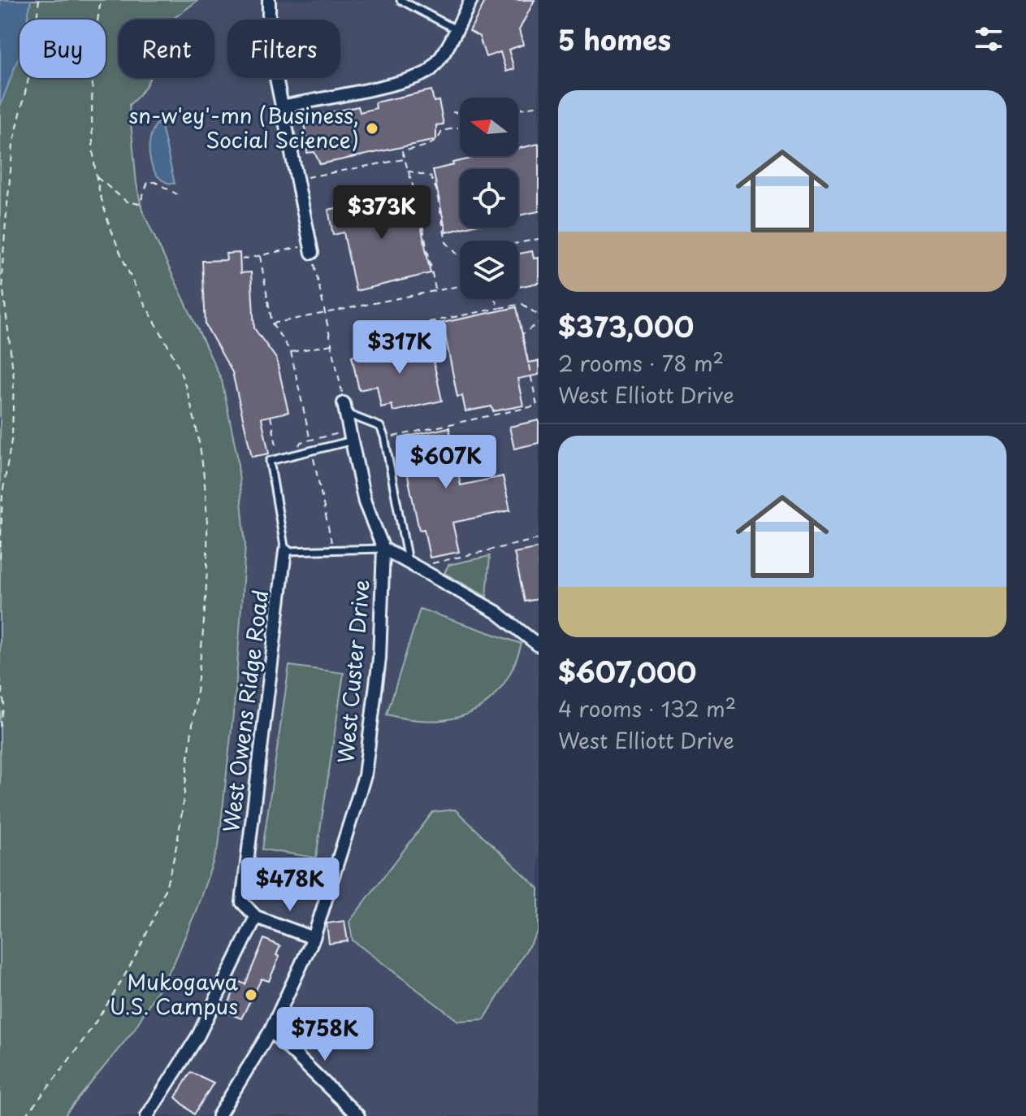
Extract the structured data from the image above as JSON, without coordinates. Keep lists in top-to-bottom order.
{
  "streets": {
    "street": ["West Custer Drive", "West Owens Ridge Road"]
  },
  "places": ["sn-w'ey'-mn (Business, Social Science)", "Mukogawa U.S. Campus"],
  "north": "left",
  "page": {
    "heading": "5 homes",
    "chip": ["Buy", "Rent", "Filters"],
    "list": [
      {
        "name": "$373,000",
        "note": "2 rooms · 78 m² · West Elliott Drive"
      },
      {
        "name": "$607,000",
        "note": "4 rooms · 132 m² · West Elliott Drive"
      }
    ],
    "price": [
      "$373K",
      "$317K",
      "$607K",
      "$478K",
      "$758K"
    ]
  }
}
